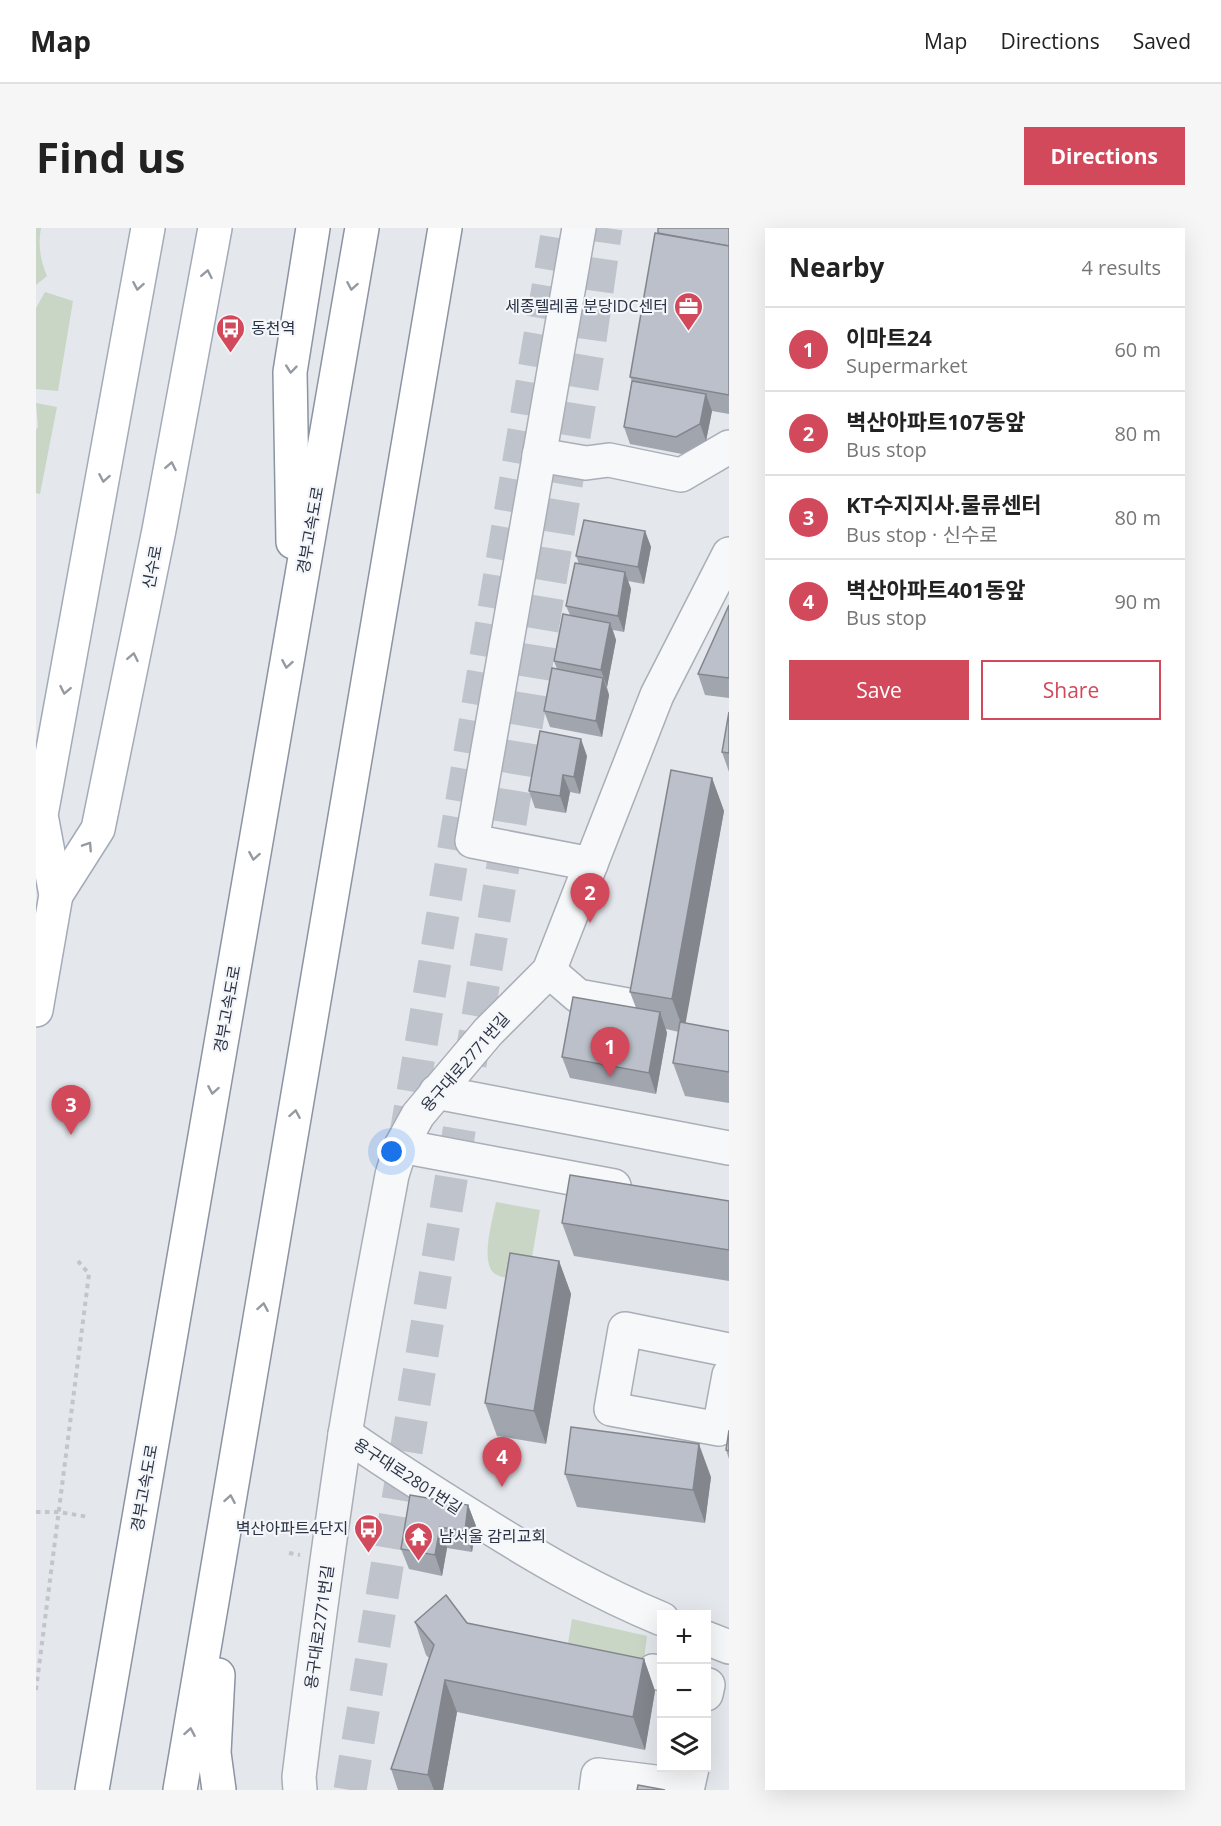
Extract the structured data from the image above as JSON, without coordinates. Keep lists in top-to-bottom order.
{
  "streets": {
    "main road": ["경부고속도로", "신수로"],
    "street": ["용구대로2771번길", "용구대로2801번길"]
  },
  "crossings": [
    ["용구대로2771번길", "용구대로2801번길"]
  ],
  "places": {
    "office": ["세종텔레콤 분당IDC센터"],
    "bus stop": ["동천역", "벽산아파트4단지"],
    "temple": ["남서울 감리교회"]
  },
  "page": {
    "header": "Map",
    "nav": ["Map", "Directions", "Saved"],
    "buttons": [
      "Directions",
      ["Save", "Share"]
    ],
    "title": "Find us",
    "heading": ["Nearby", "4 results"],
    "list": [
      {
        "mark": "1",
        "name": "이마트24",
        "note": "Supermarket",
        "value": "60 m"
      },
      {
        "mark": "2",
        "name": "벽산아파트107동앞",
        "note": "Bus stop",
        "value": "80 m"
      },
      {
        "mark": "3",
        "name": "KT수지지사.물류센터",
        "note": "Bus stop · 신수로",
        "value": "80 m"
      },
      {
        "mark": "4",
        "name": "벽산아파트401동앞",
        "note": "Bus stop",
        "value": "90 m"
      }
    ],
    "pins": [
      "2",
      "1",
      "3",
      "4"
    ],
    "map_buttons": ["+", "−"]
  }
}
